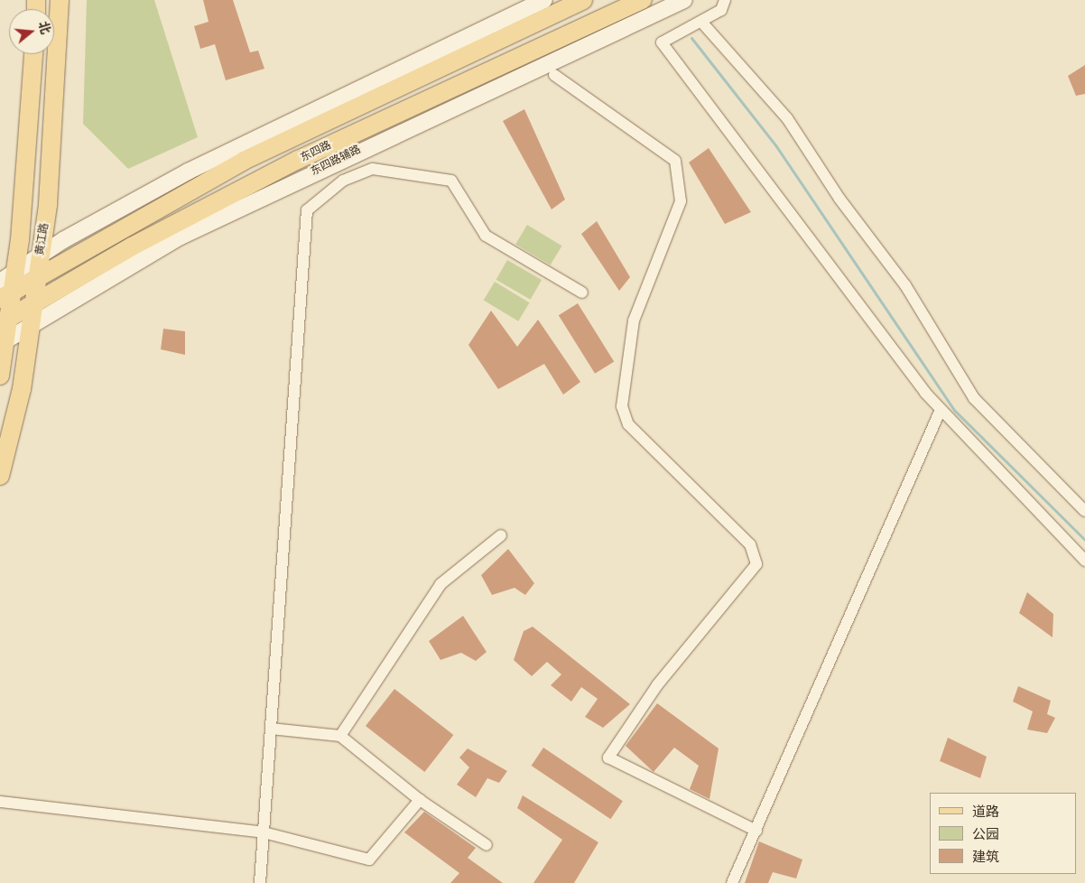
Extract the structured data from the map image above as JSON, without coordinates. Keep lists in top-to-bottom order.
{
  "streets": {
    "main road": ["东四路", "东四路辅路", "黄江路"]
  },
  "crossings": [
    ["东四路", "黄江路"],
    ["东四路辅路", "黄江路"]
  ],
  "legend": ["道路", "公园", "建筑"],
  "north": "right"
}
